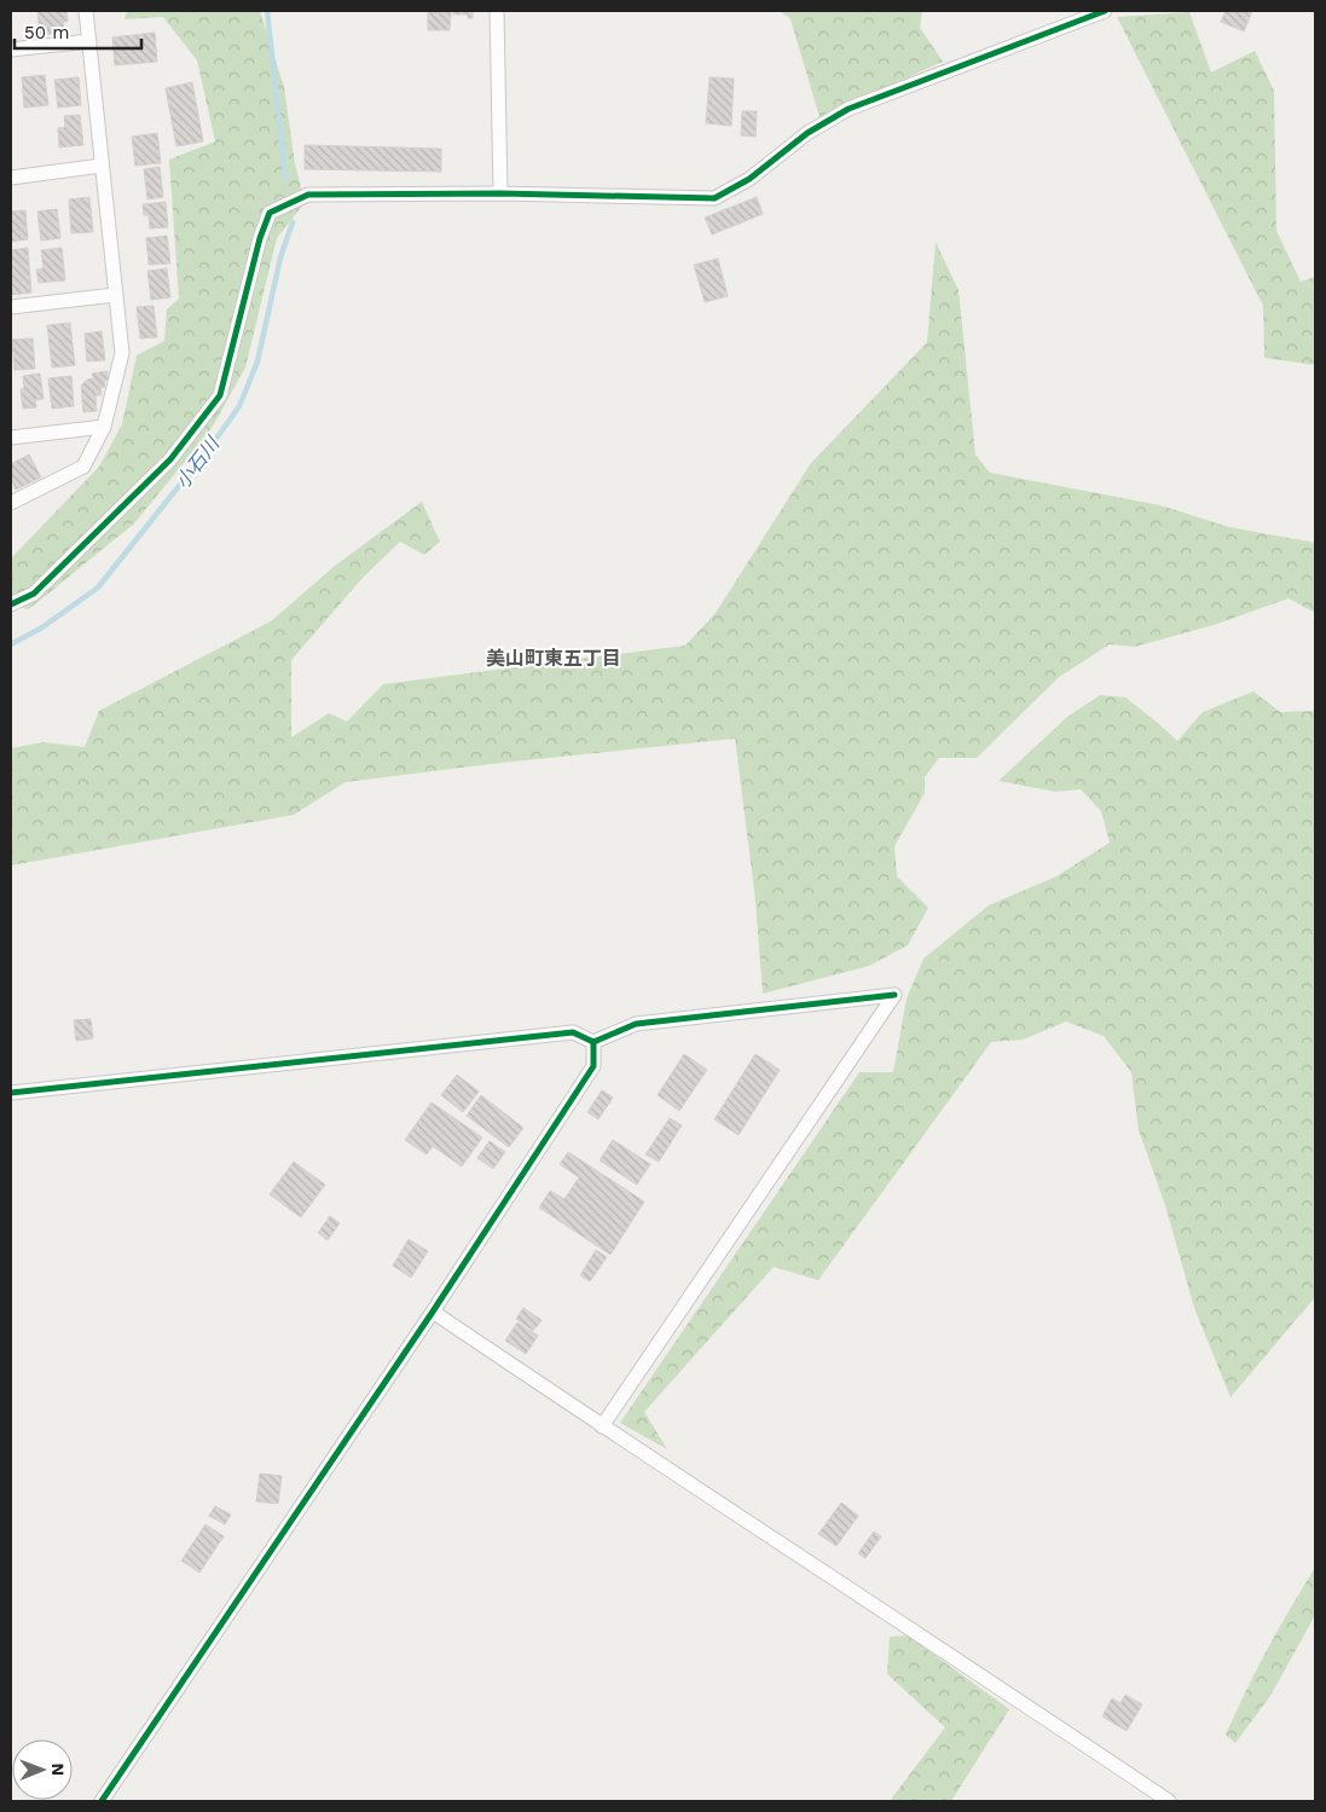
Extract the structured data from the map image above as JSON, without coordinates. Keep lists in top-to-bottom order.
{
  "districts": ["美山町東五丁目"],
  "water": ["小石川"],
  "scale_bar": "50 m",
  "north": "right"
}
